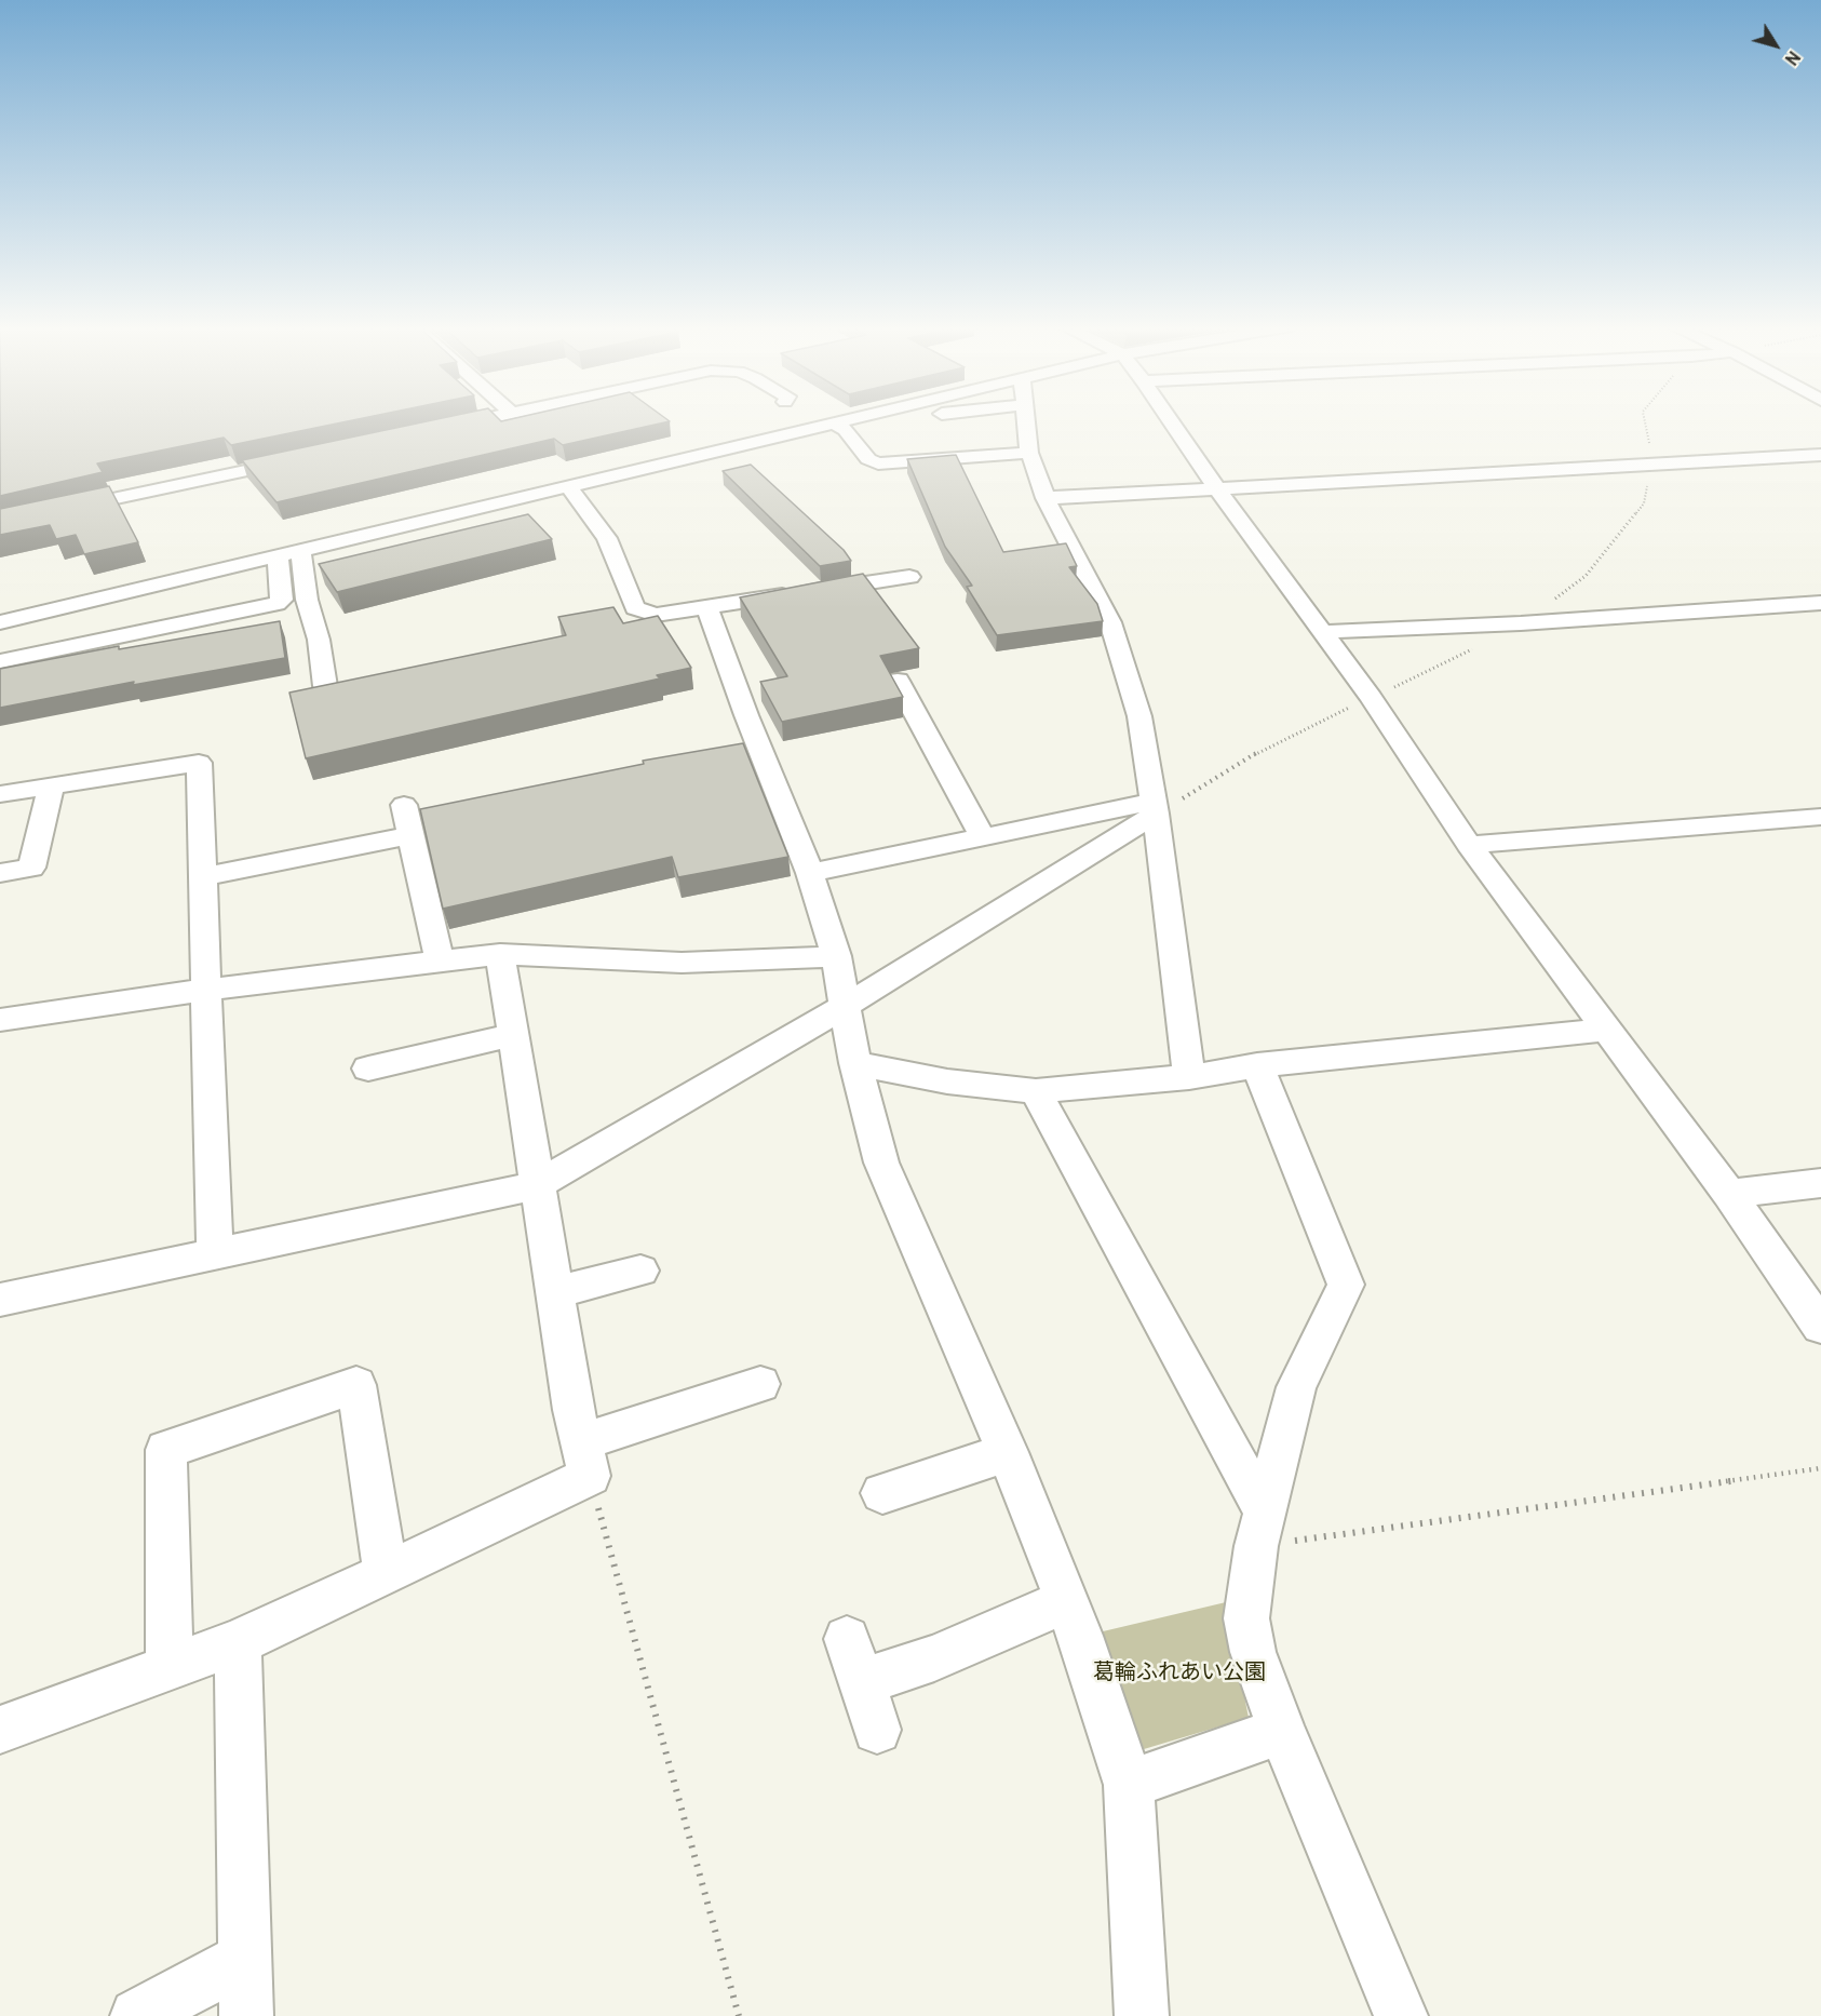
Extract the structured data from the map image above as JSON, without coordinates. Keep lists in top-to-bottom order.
{
  "parks": ["葛輪ふれあい公園"],
  "north": "bottom right"
}
